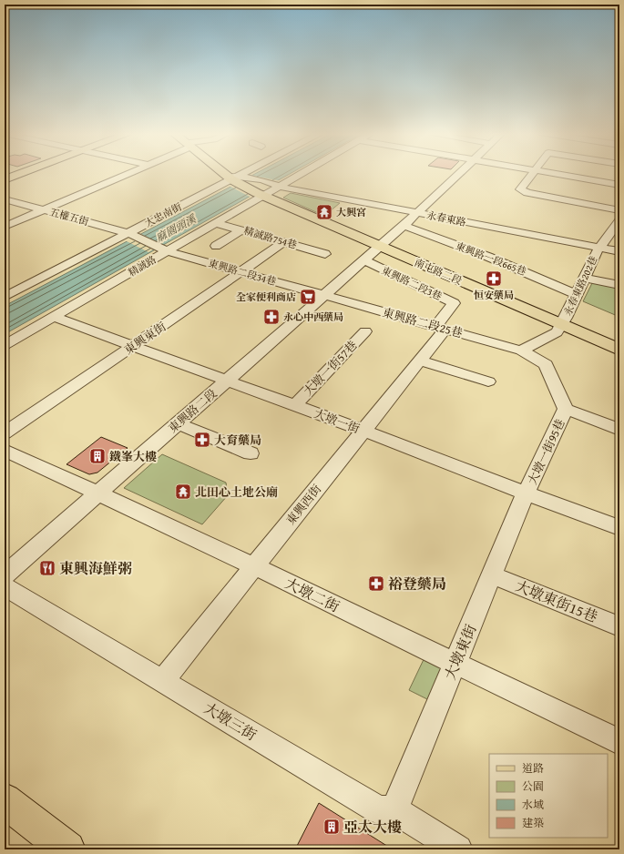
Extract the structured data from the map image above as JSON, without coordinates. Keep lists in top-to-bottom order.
{
  "streets": {
    "main road": ["南屯路二段"],
    "street": [
      "大忠南街",
      "五權五街",
      "永春東路",
      "精誠路754巷",
      "東興路一段665巷",
      "精誠路",
      "東興路二段34巷",
      "東興路二段3巷",
      "永春東路202巷",
      "東興路二段25巷",
      "東興東街",
      "大墩一街57巷",
      "東興路二段",
      "大墩一街",
      "大墩一街95巷",
      "東興西街",
      "大墩二街",
      "大墩東街15巷",
      "大墩東街",
      "大墩三街"
    ]
  },
  "crossings": [
    ["大忠南街", "五權五街"],
    ["大忠南街", "永春東路"],
    ["大忠南街", "南屯路二段"],
    ["五權五街", "精誠路"],
    ["五權五街", "東興路二段34巷"],
    ["永春東路", "精誠路"],
    ["永春東路", "南屯路二段"],
    ["永春東路", "永春東路202巷"],
    ["永春東路", "東興路二段"],
    ["精誠路754巷", "精誠路"],
    ["精誠路754巷", "東興東街"],
    ["東興路一段665巷", "永春東路202巷"],
    ["東興路一段665巷", "東興路二段"],
    ["精誠路", "南屯路二段"],
    ["精誠路", "東興路二段34巷"],
    ["精誠路", "大墩一街"],
    ["南屯路二段", "永春東路202巷"],
    ["南屯路二段", "東興路二段"],
    ["東興路二段34巷", "東興路二段25巷"],
    ["東興路二段34巷", "東興東街"],
    ["東興路二段34巷", "東興路二段"],
    ["東興路二段3巷", "東興路二段25巷"],
    ["東興路二段3巷", "東興路二段"],
    ["東興路二段3巷", "東興西街"],
    ["東興路二段25巷", "東興路二段"],
    ["東興路二段25巷", "大墩一街95巷"],
    ["東興路二段25巷", "東興西街"],
    ["東興東街", "大墩一街"],
    ["大墩一街57巷", "大墩一街"],
    ["東興路二段", "大墩一街"],
    ["東興路二段", "大墩二街"],
    ["大墩一街", "大墩一街95巷"],
    ["大墩一街", "東興西街"],
    ["大墩一街", "大墩東街"],
    ["大墩一街95巷", "大墩東街"],
    ["東興西街", "大墩二街"],
    ["東興西街", "大墩三街"],
    ["大墩二街", "大墩東街"],
    ["大墩東街15巷", "大墩東街"],
    ["大墩東街", "大墩三街"]
  ],
  "water": ["麻園頭溪"],
  "places": {
    "temple": ["大興宮", "北田心土地公廟"],
    "pharmacy": [
      "恒安藥局",
      "永心中西藥局",
      "大育藥局",
      "裕登藥局"
    ],
    "supermarket": ["全家便利商店"],
    "building": ["鐵峯大樓", "亞太大樓"],
    "restaurant": ["東興海鮮粥"]
  },
  "legend": [
    "道路",
    "公園",
    "水域",
    "建築"
  ]
}
